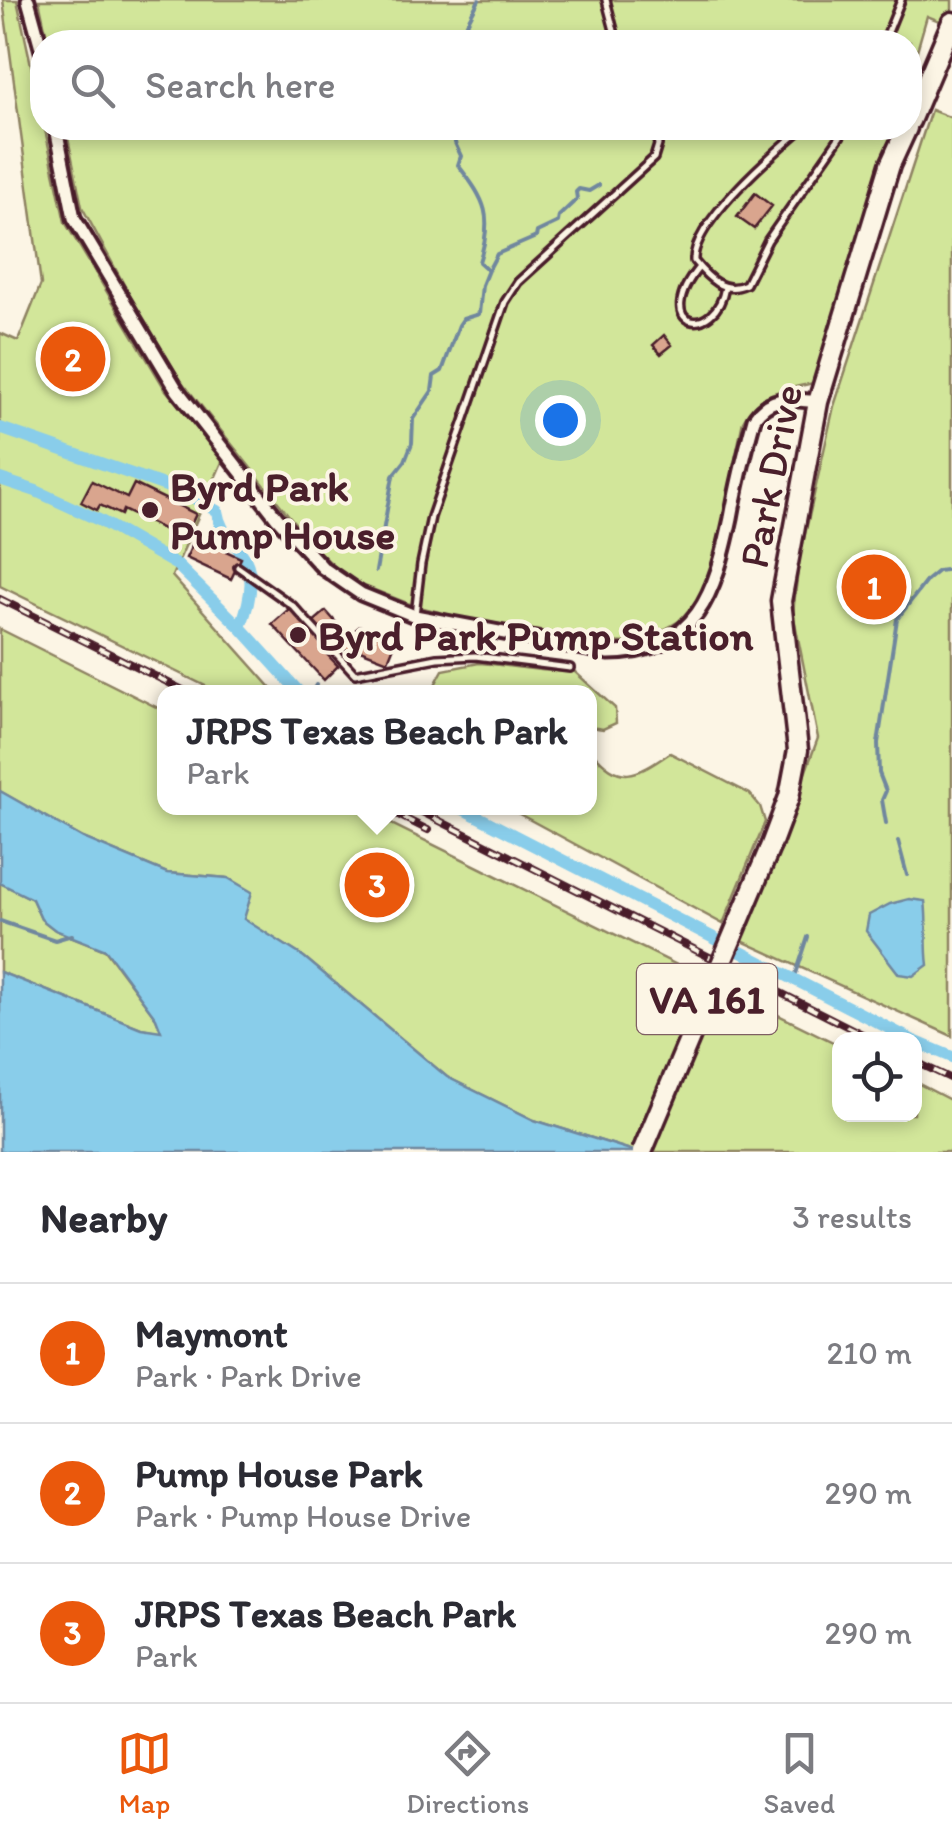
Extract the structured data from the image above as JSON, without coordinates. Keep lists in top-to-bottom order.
{
  "streets": {
    "main road": ["Park Drive", "VA 161"]
  },
  "places": ["Byrd Park Pump House", "Byrd Park Pump Station"],
  "page": {
    "search": "Search here",
    "pins": ["2", "1", "3"],
    "popup": ["JRPS Texas Beach Park", "Park"],
    "heading": ["Nearby", "3 results"],
    "list": [
      {
        "mark": "1",
        "name": "Maymont",
        "note": "Park · Park Drive",
        "value": "210 m"
      },
      {
        "mark": "2",
        "name": "Pump House Park",
        "note": "Park · Pump House Drive",
        "value": "290 m"
      },
      {
        "mark": "3",
        "name": "JRPS Texas Beach Park",
        "note": "Park",
        "value": "290 m"
      }
    ],
    "nav": ["Map", "Directions", "Saved"]
  }
}
